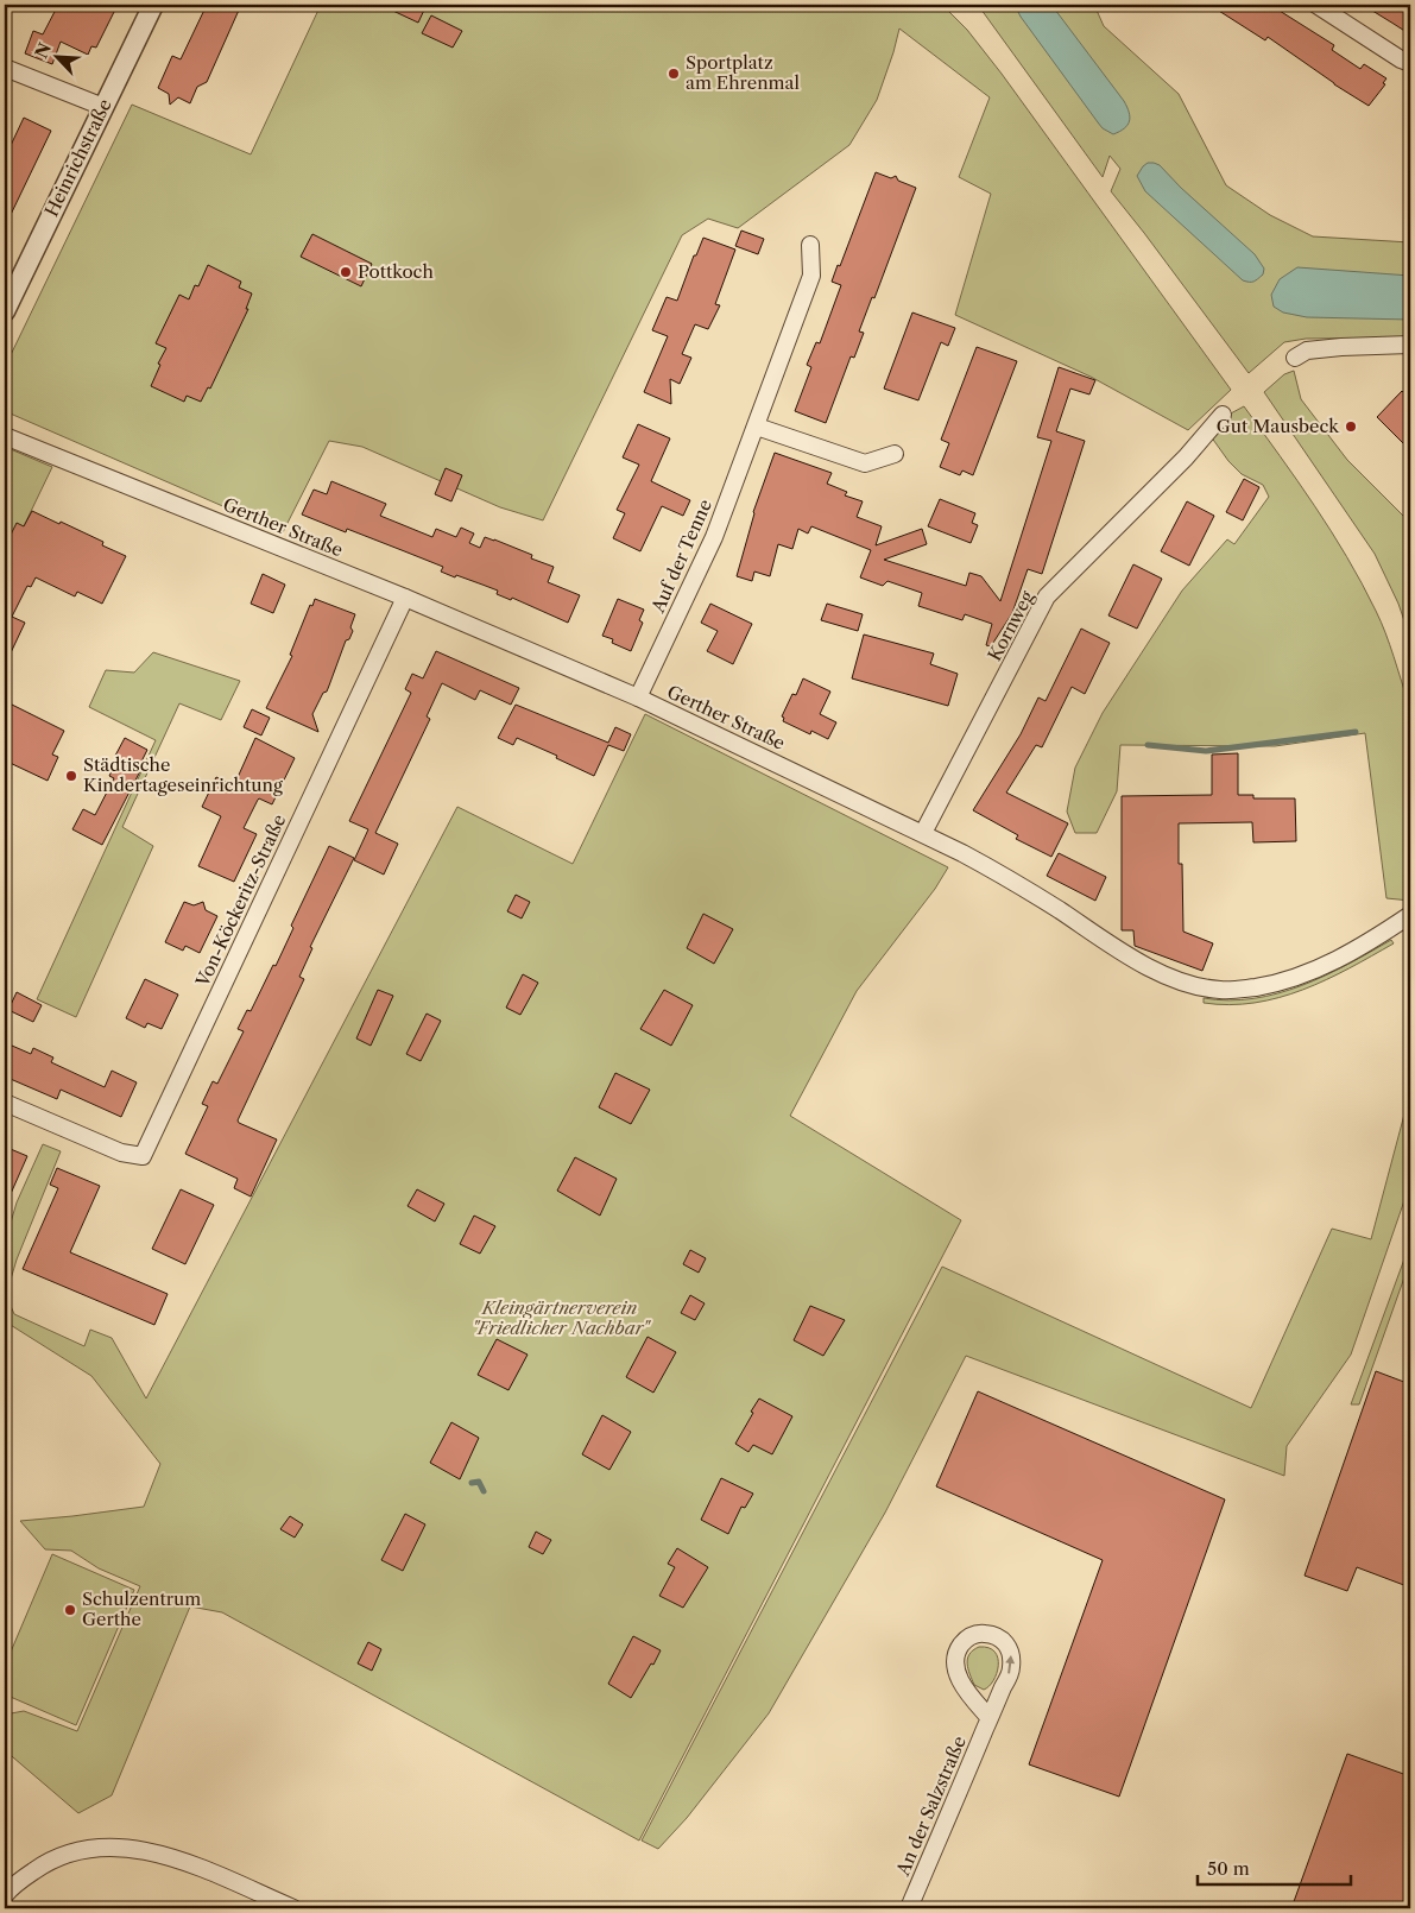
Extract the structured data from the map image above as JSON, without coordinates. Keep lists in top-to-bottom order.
{
  "streets": {
    "street": [
      "Heinrichstraße",
      "Gerther Straße",
      "Auf der Tenne",
      "Kornweg",
      "Von-Köckeritz-Straße",
      "An der Salzstraße"
    ]
  },
  "crossings": [
    ["Gerther Straße", "Auf der Tenne"],
    ["Gerther Straße", "Kornweg"],
    ["Gerther Straße", "Von-Köckeritz-Straße"]
  ],
  "parks": ["Kleingärtnerverein \"Friedlicher Nachbar\""],
  "places": [
    "Sportplatz am Ehrenmal",
    "Pottkoch",
    "Gut Mausbeck",
    "Städtische Kindertageseinrichtung",
    "Schulzentrum Gerthe"
  ],
  "scale_bar": "50 m",
  "north": "top left"
}
